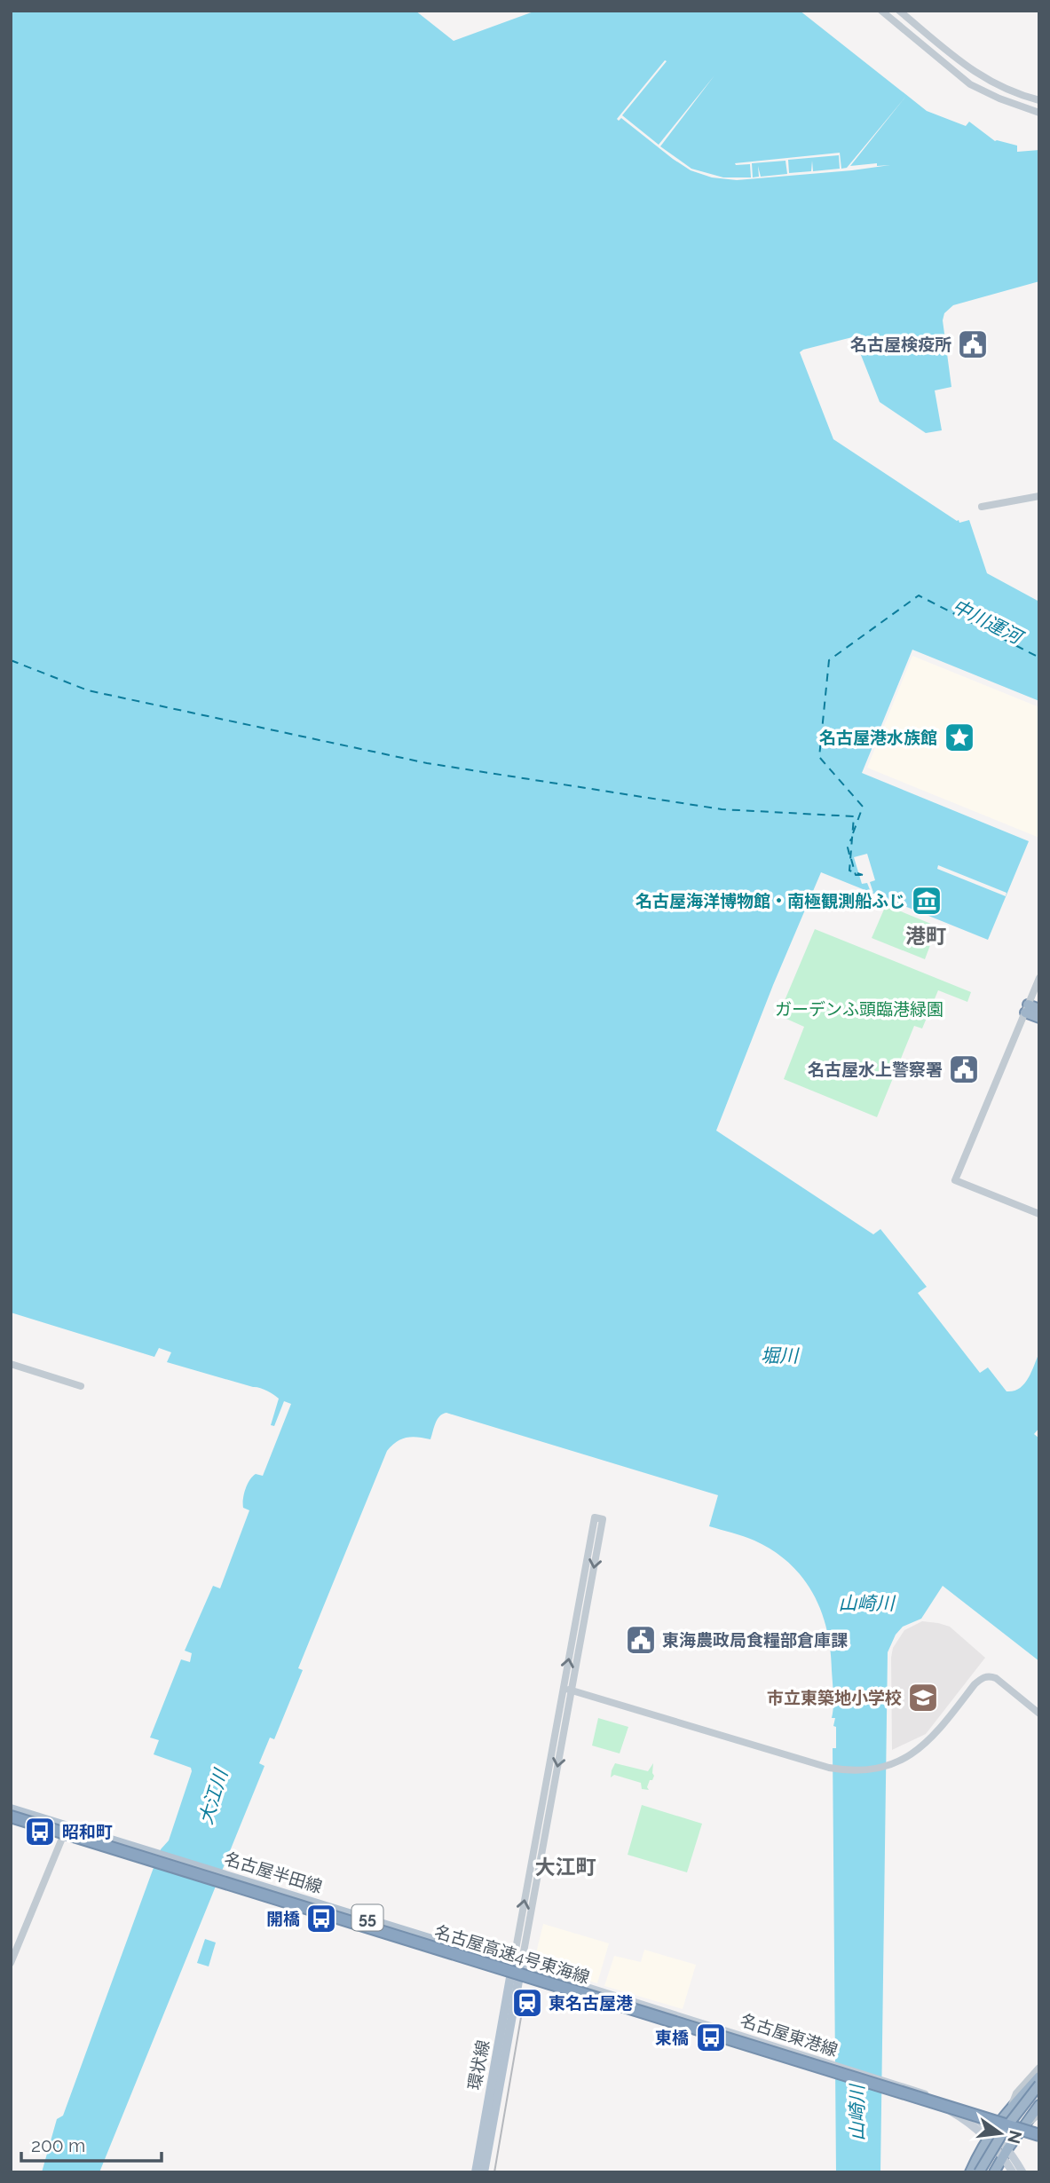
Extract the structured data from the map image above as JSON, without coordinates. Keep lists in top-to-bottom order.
{
  "streets": {
    "highway": ["名古屋高速4号東海線"],
    "main road": [
      "名古屋半田線",
      "55",
      "名古屋東港線",
      "環状線"
    ]
  },
  "crossings": [
    ["名古屋半田線", "名古屋高速4号東海線"],
    ["名古屋半田線", "名古屋東港線"],
    ["名古屋半田線", "環状線"],
    ["名古屋東港線", "環状線"]
  ],
  "districts": ["港町", "大江町"],
  "water": [
    "中川運河",
    "堀川",
    "山崎川",
    "大江川"
  ],
  "parks": ["ガーデンふ頭臨港緑園"],
  "places": {
    "public building": ["名古屋検疫所", "名古屋水上警察署", "東海農政局食糧部倉庫課"],
    "place": ["名古屋港水族館"],
    "museum": ["名古屋海洋博物館・南極観測船ふじ"],
    "school or university": ["市立東築地小学校"],
    "bus stop": ["昭和町", "開橋", "東橋"],
    "station": ["東名古屋港"]
  },
  "scale_bar": "200 m",
  "north": "right"
}
